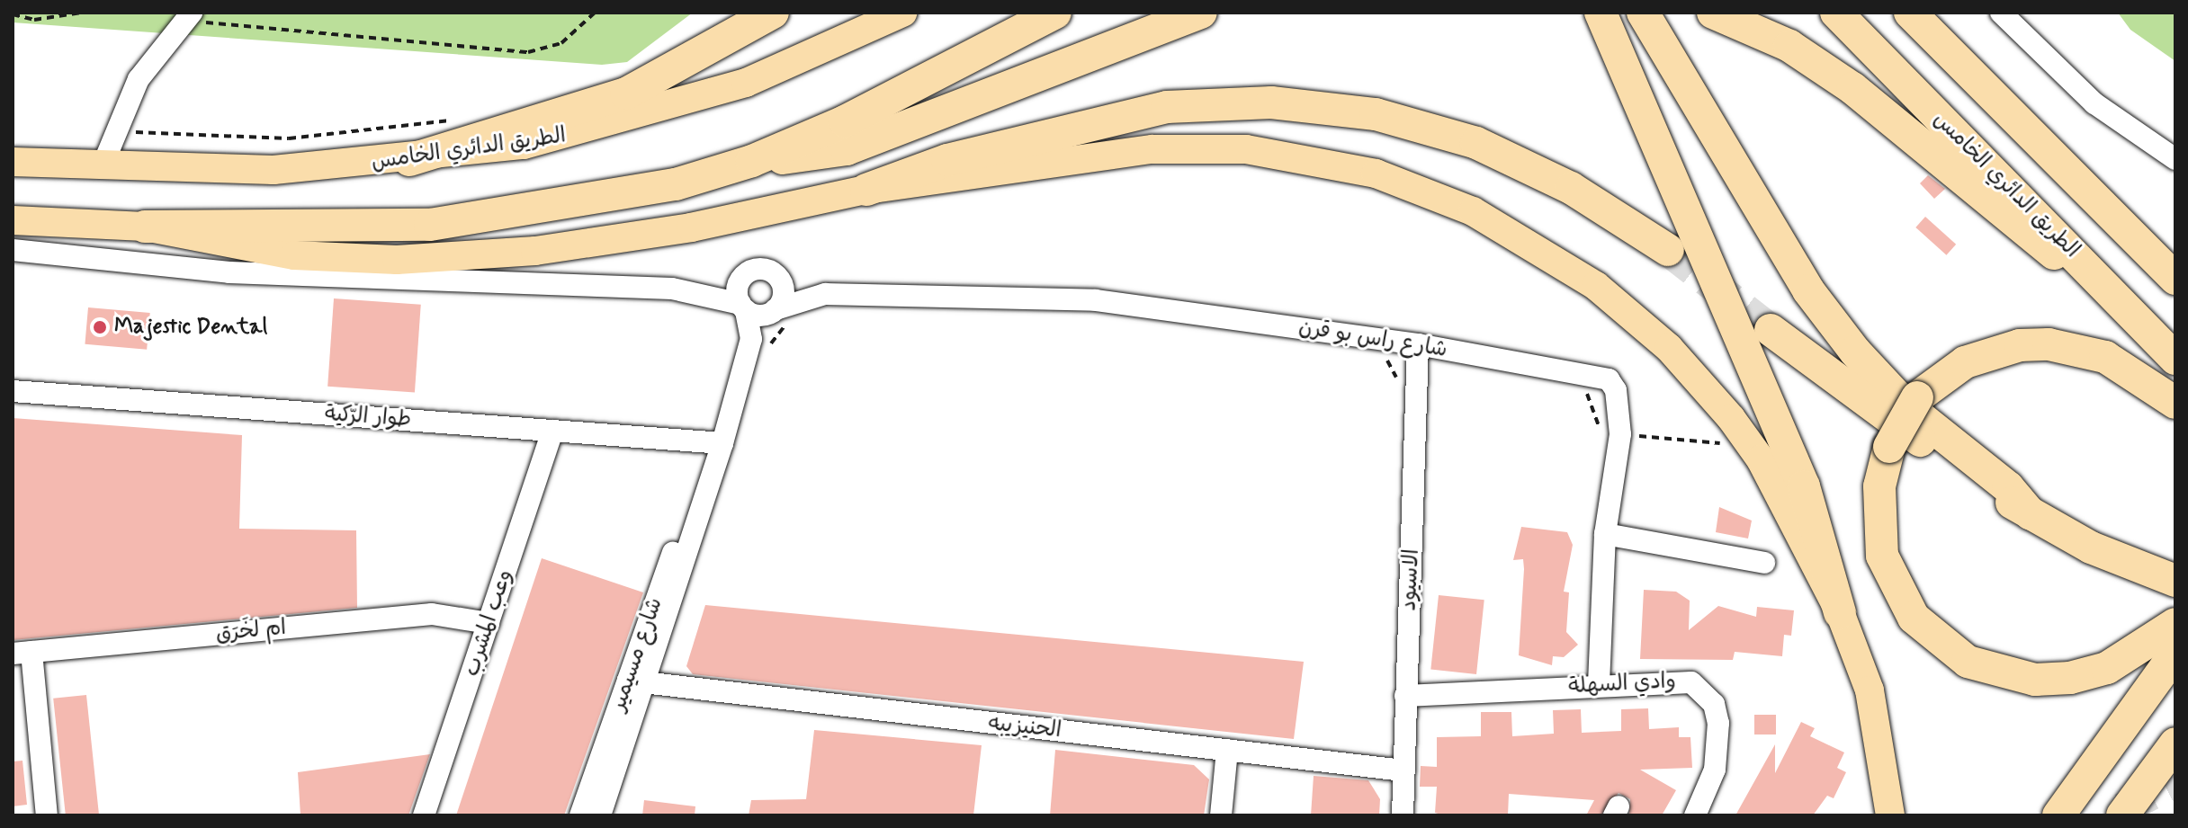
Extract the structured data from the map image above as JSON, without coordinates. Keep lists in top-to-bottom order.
{
  "streets": {
    "highway": ["الطريق الدائري الخامس"],
    "street": [
      "شارع راس بو قرن",
      "طوار الرّكية",
      "الاسيود",
      "وعب المشرب",
      "ام لخَرَق",
      "شارع مسيمير",
      "وادي السهلة",
      "الحنيزيبه"
    ]
  },
  "crossings": [
    ["شارع راس بو قرن", "الاسيود"],
    ["شارع راس بو قرن", "شارع مسيمير"],
    ["شارع راس بو قرن", "وادي السهلة"],
    ["طوار الرّكية", "وعب المشرب"],
    ["طوار الرّكية", "شارع مسيمير"],
    ["الاسيود", "وادي السهلة"],
    ["الاسيود", "الحنيزيبه"],
    ["وعب المشرب", "ام لخَرَق"],
    ["شارع مسيمير", "الحنيزيبه"]
  ],
  "places": ["Majestic Dental"]
}
